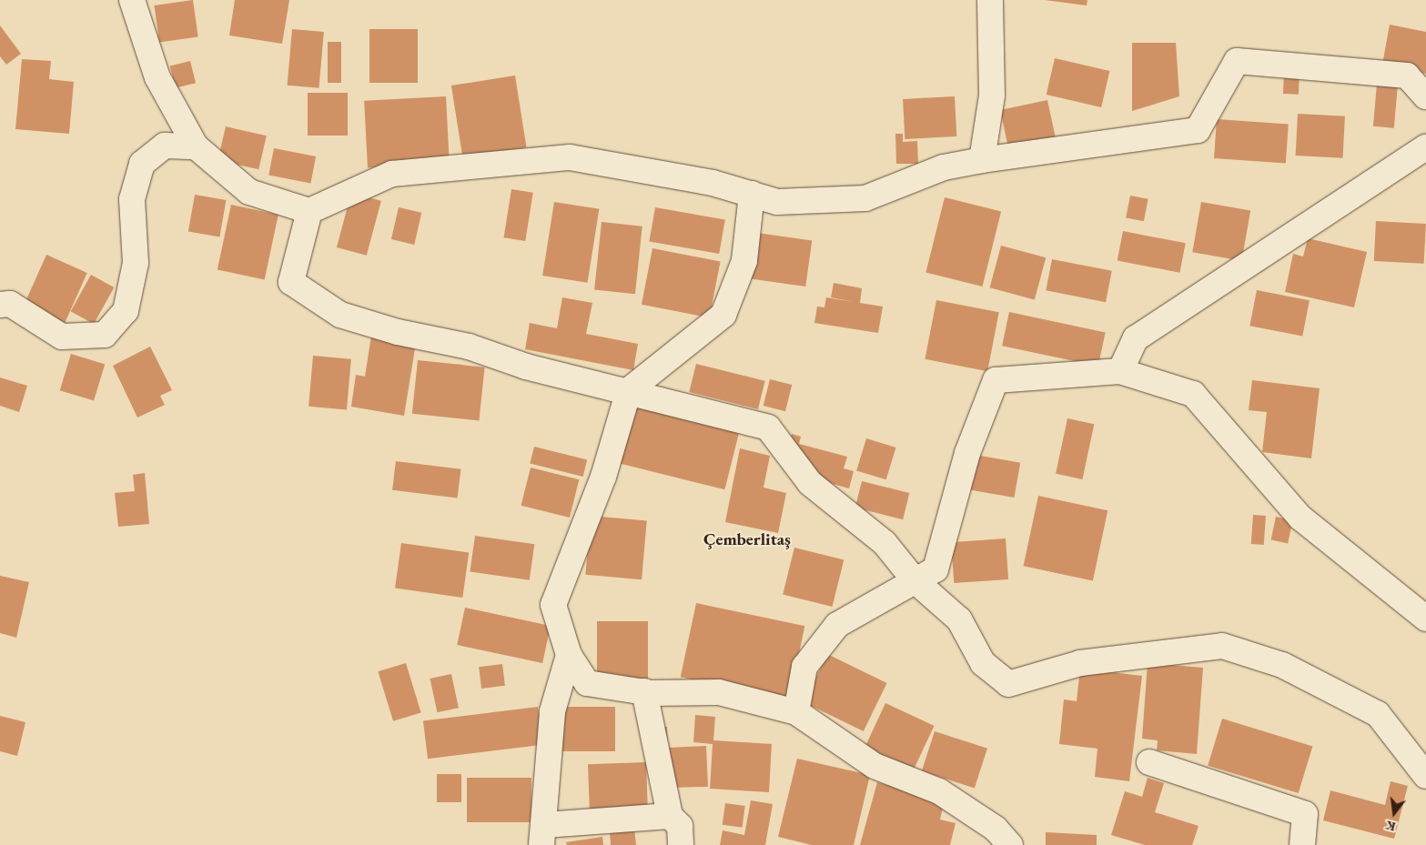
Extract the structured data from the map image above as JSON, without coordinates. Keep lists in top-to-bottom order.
{
  "districts": ["Çemberlitaş"],
  "north": "bottom"
}
